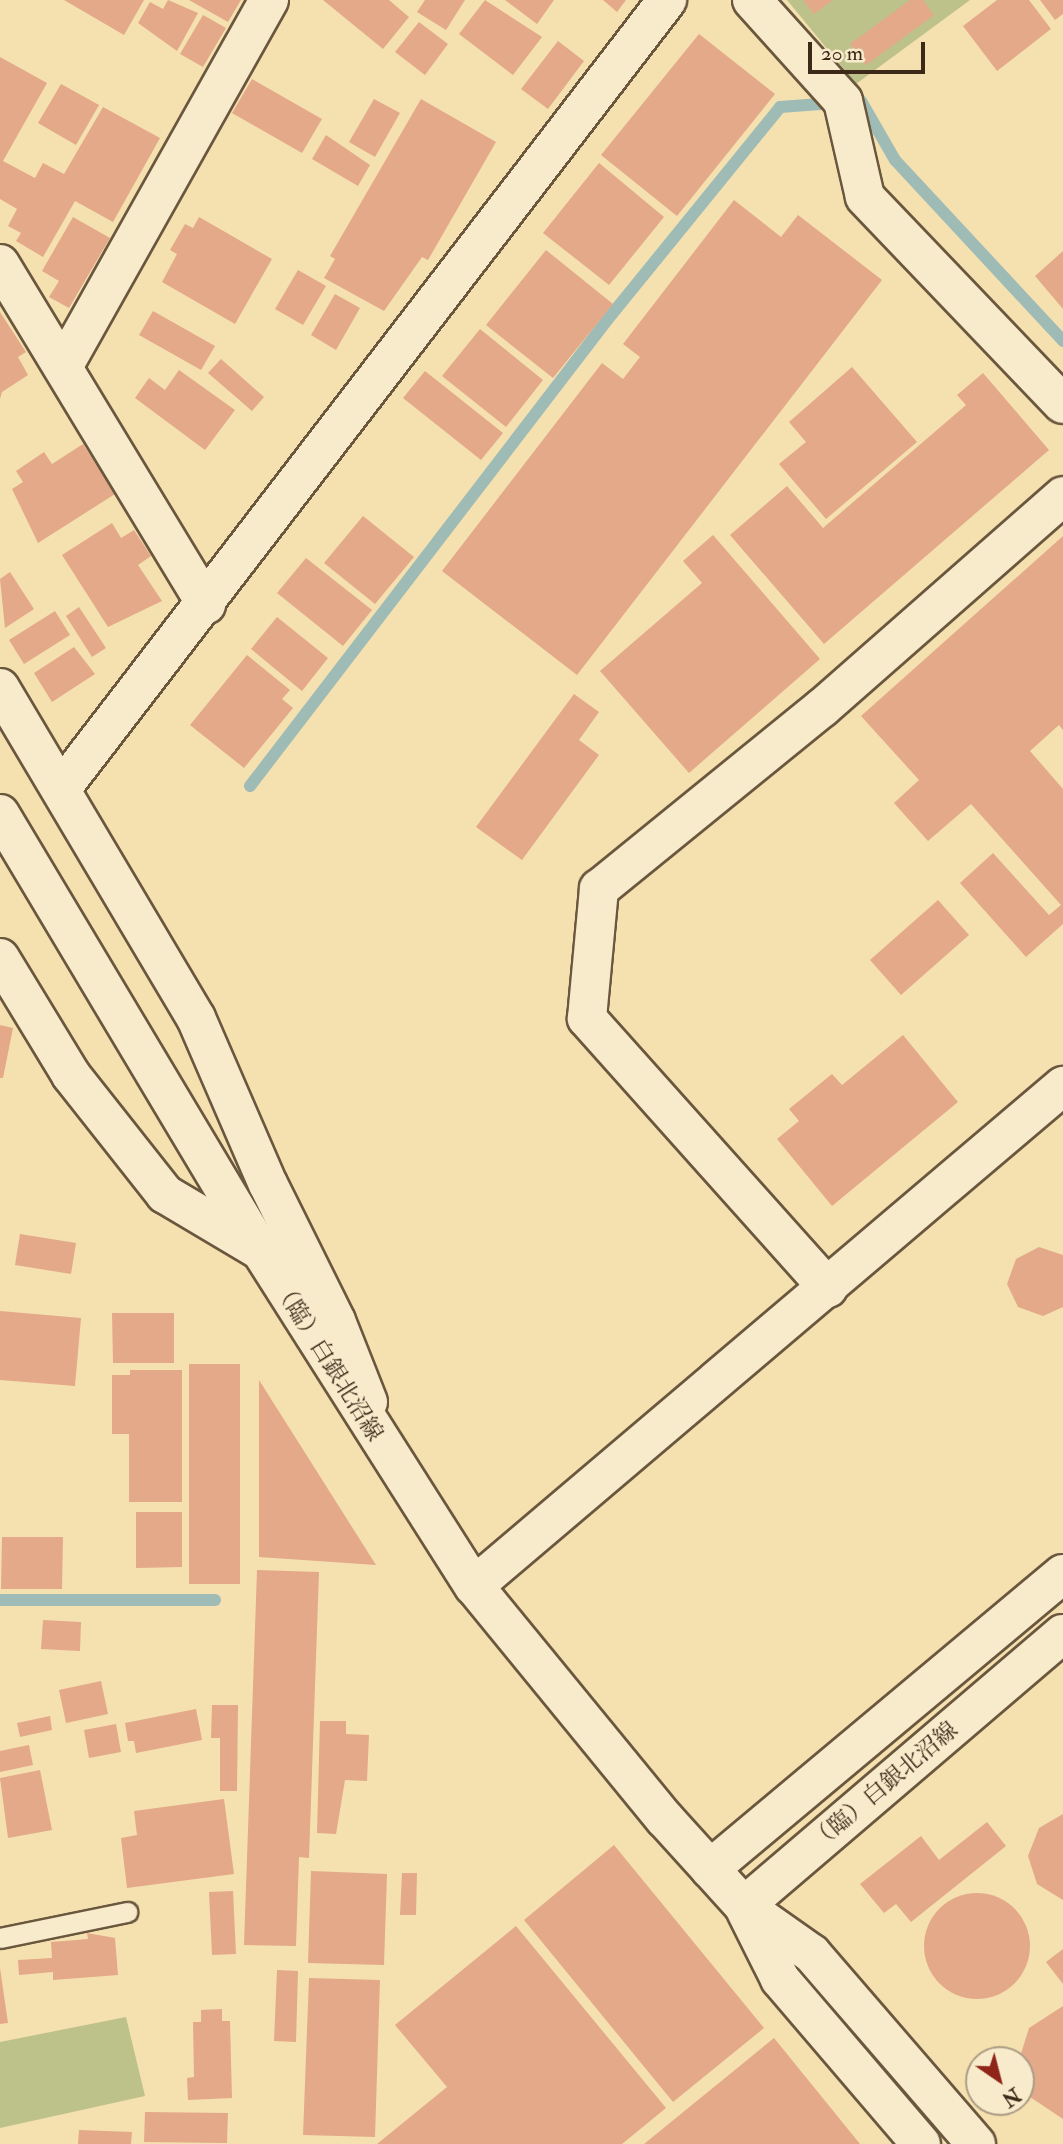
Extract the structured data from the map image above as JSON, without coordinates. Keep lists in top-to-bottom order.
{
  "streets": {
    "street": ["（臨）白銀北沼線"]
  },
  "scale_bar": "20 m",
  "north": "bottom right"
}
